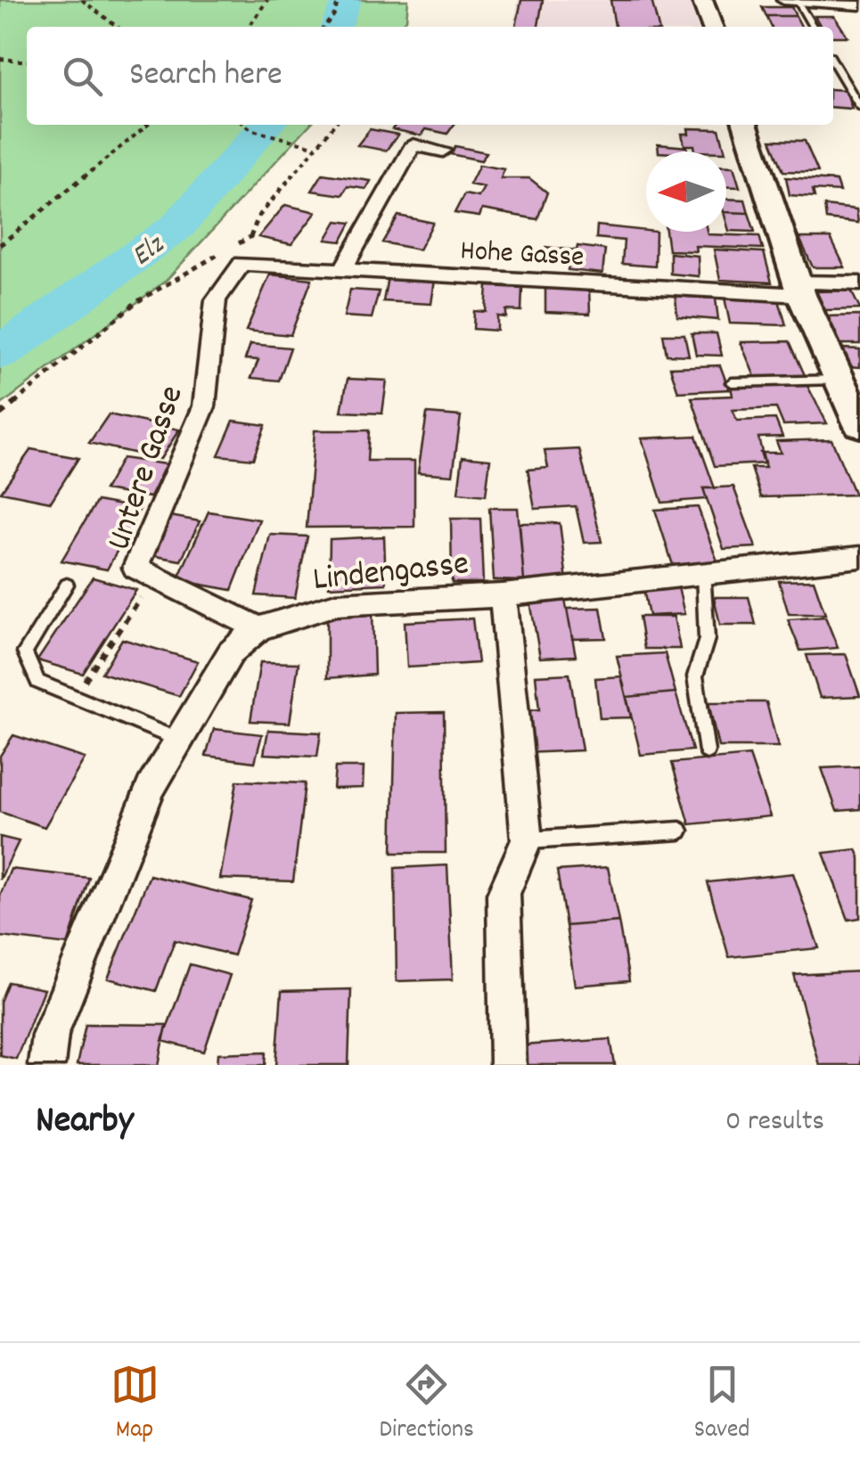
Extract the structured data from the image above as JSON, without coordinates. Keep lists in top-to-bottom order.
{
  "streets": {
    "street": ["Hohe Gasse", "Untere Gasse", "Lindengasse"]
  },
  "crossings": [
    ["Hohe Gasse", "Untere Gasse"],
    ["Untere Gasse", "Lindengasse"]
  ],
  "water": ["Elz"],
  "north": "left",
  "page": {
    "search": "Search here",
    "heading": ["Nearby", "0 results"],
    "nav": ["Map", "Directions", "Saved"]
  }
}
